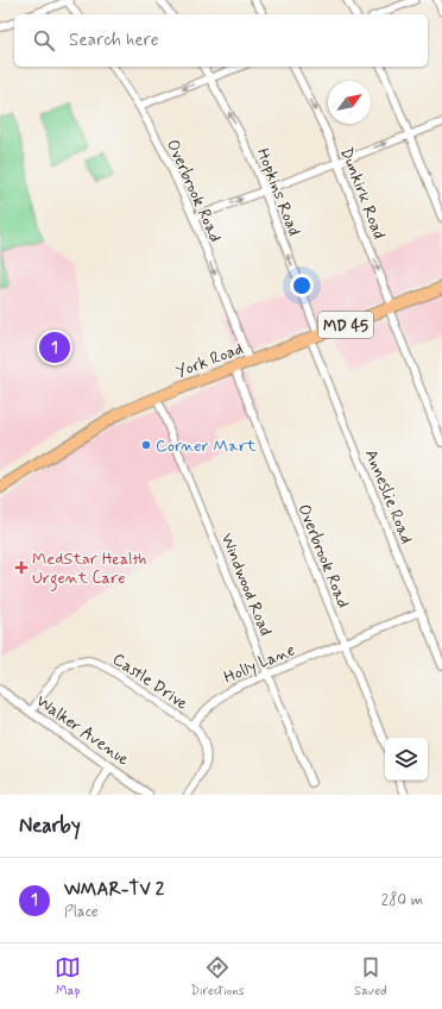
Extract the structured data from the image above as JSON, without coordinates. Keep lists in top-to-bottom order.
{
  "streets": {
    "main road": ["MD 45", "York Road"],
    "street": [
      "Overbrook Road",
      "Hopkins Road",
      "Dunkirk Road",
      "Anneslie Road",
      "Windwood Road",
      "Holly Lane",
      "Castle Drive",
      "Walker Avenue"
    ]
  },
  "crossings": [
    ["Overbrook Road", "York Road"],
    ["Overbrook Road", "Holly Lane"],
    ["Hopkins Road", "York Road"],
    ["Hopkins Road", "Anneslie Road"],
    ["Dunkirk Road", "York Road"],
    ["York Road", "Anneslie Road"],
    ["York Road", "Windwood Road"],
    ["Anneslie Road", "Holly Lane"],
    ["Windwood Road", "Holly Lane"],
    ["Holly Lane", "Castle Drive"],
    ["Castle Drive", "Walker Avenue"]
  ],
  "one_way": ["Hopkins Road", "Dunkirk Road"],
  "places": {
    "other": ["Corner Mart"],
    "health": ["MedStar Health Urgent Care"]
  },
  "north": "top right",
  "page": {
    "search": "Search here",
    "pins": "1",
    "heading": "Nearby",
    "list": [
      {
        "mark": "1",
        "name": "WMAR-TV 2",
        "note": "Place",
        "value": "280 m"
      }
    ],
    "nav": ["Map", "Directions", "Saved"]
  }
}
